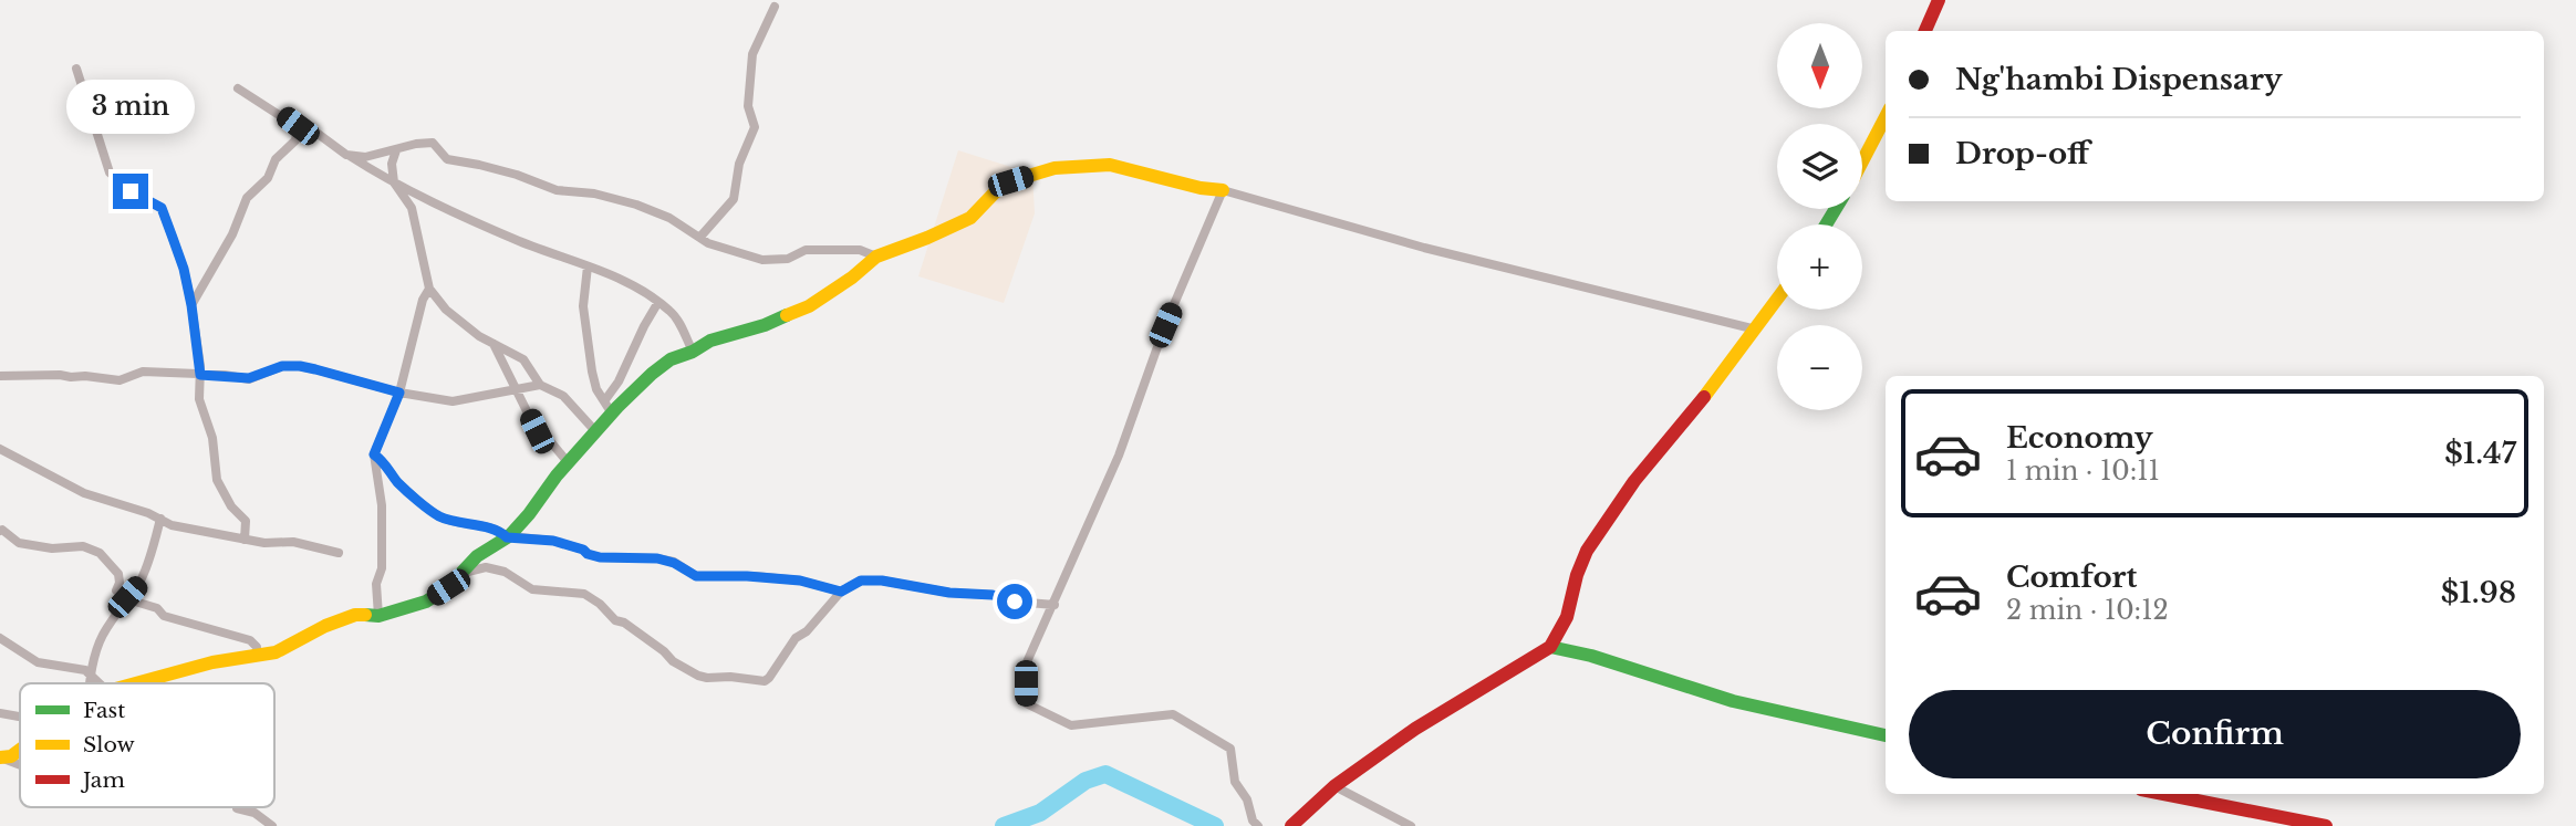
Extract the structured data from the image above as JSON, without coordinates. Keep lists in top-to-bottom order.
{
  "legend": ["Fast", "Slow", "Jam"],
  "north": "bottom",
  "page": {
    "map_buttons": ["+", "−"],
    "banner": ["Ng'hambi Dispensary", "Drop-off"],
    "bubble": "3 min",
    "list": [
      {
        "name": "Economy",
        "note": "1 min · 10:11",
        "value": "$1.47"
      },
      {
        "name": "Comfort",
        "note": "2 min · 10:12",
        "value": "$1.98"
      }
    ],
    "buttons": "Confirm"
  }
}
